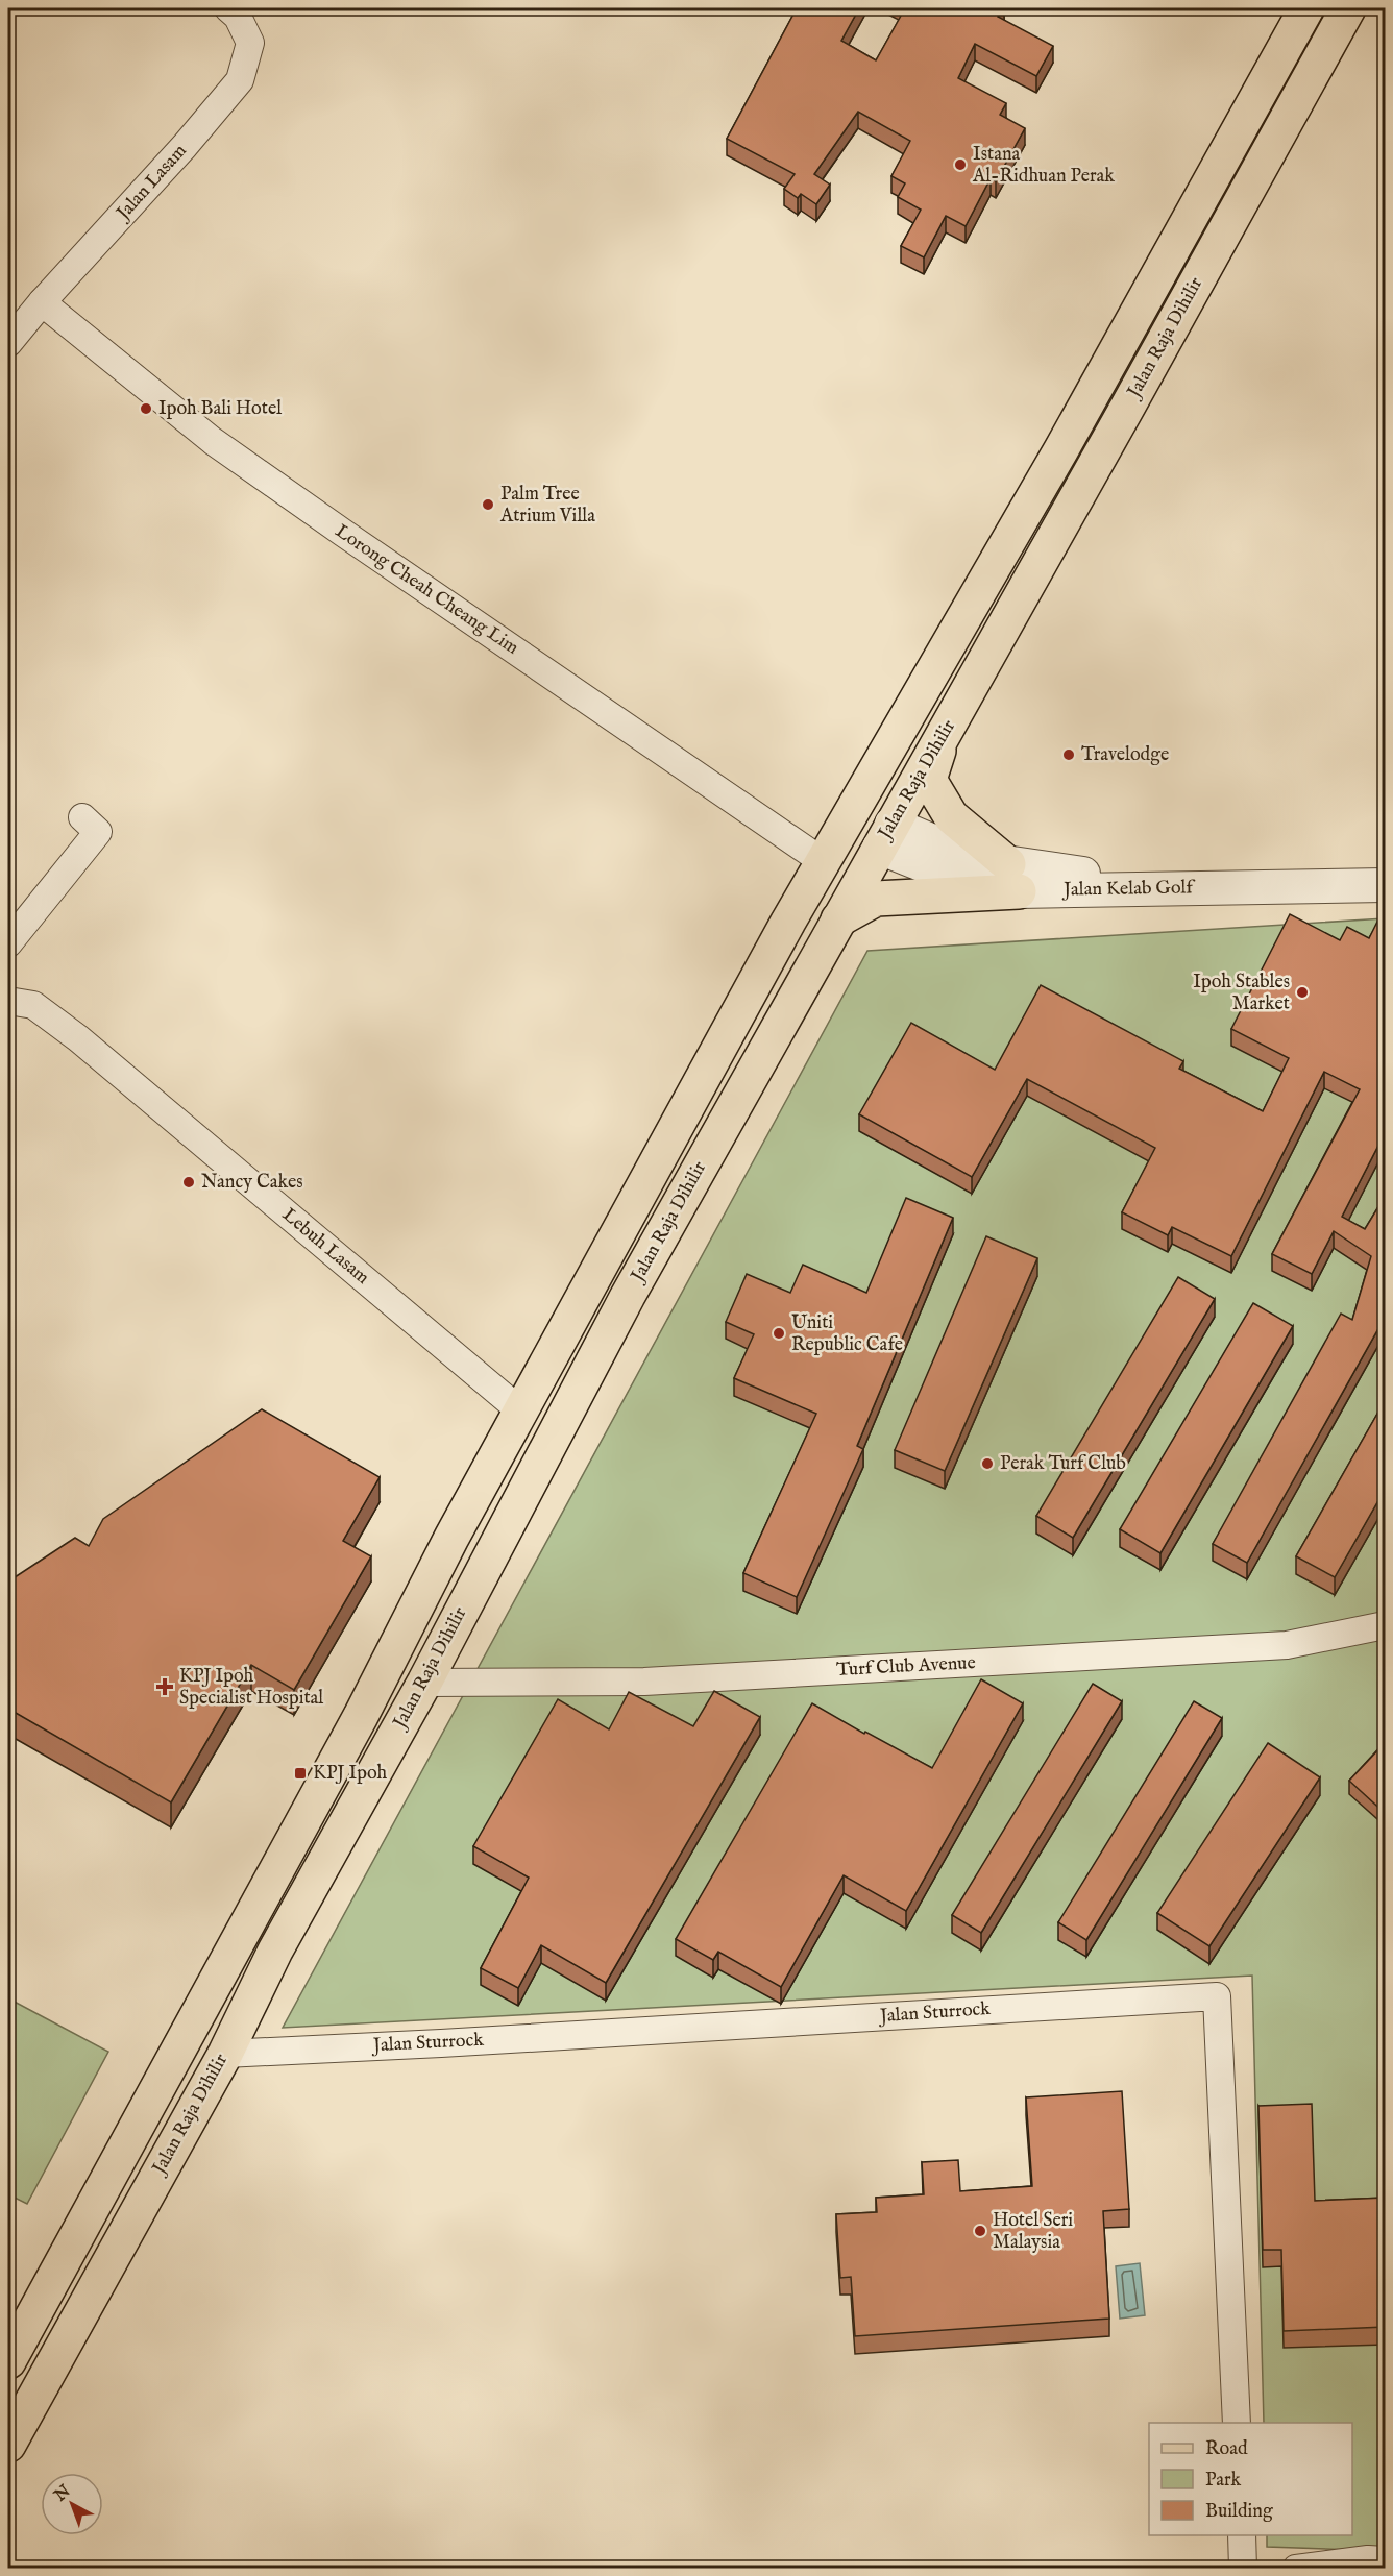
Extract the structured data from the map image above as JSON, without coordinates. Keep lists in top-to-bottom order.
{
  "streets": {
    "main road": ["Jalan Raja Dihilir"],
    "street": [
      "Jalan Lasam",
      "Lorong Cheah Cheang Lim",
      "Jalan Kelab Golf",
      "Lebuh Lasam",
      "Turf Club Avenue",
      "Jalan Sturrock"
    ]
  },
  "crossings": [
    ["Jalan Lasam", "Lorong Cheah Cheang Lim"],
    ["Jalan Raja Dihilir", "Lorong Cheah Cheang Lim"],
    ["Jalan Raja Dihilir", "Lebuh Lasam"],
    ["Jalan Raja Dihilir", "Turf Club Avenue"],
    ["Jalan Raja Dihilir", "Jalan Sturrock"]
  ],
  "places": {
    "other": [
      "Istana Al-Ridhuan Perak",
      "Ipoh Bali Hotel",
      "Palm Tree Atrium Villa",
      "Travelodge",
      "Ipoh Stables Market",
      "Nancy Cakes",
      "Uniti Republic Cafe",
      "Perak Turf Club",
      "Hotel Seri Malaysia"
    ],
    "health": ["KPJ Ipoh Specialist Hospital"],
    "transit": ["KPJ Ipoh"]
  },
  "legend": ["Road", "Park", "Building"],
  "north": "top left"
}
